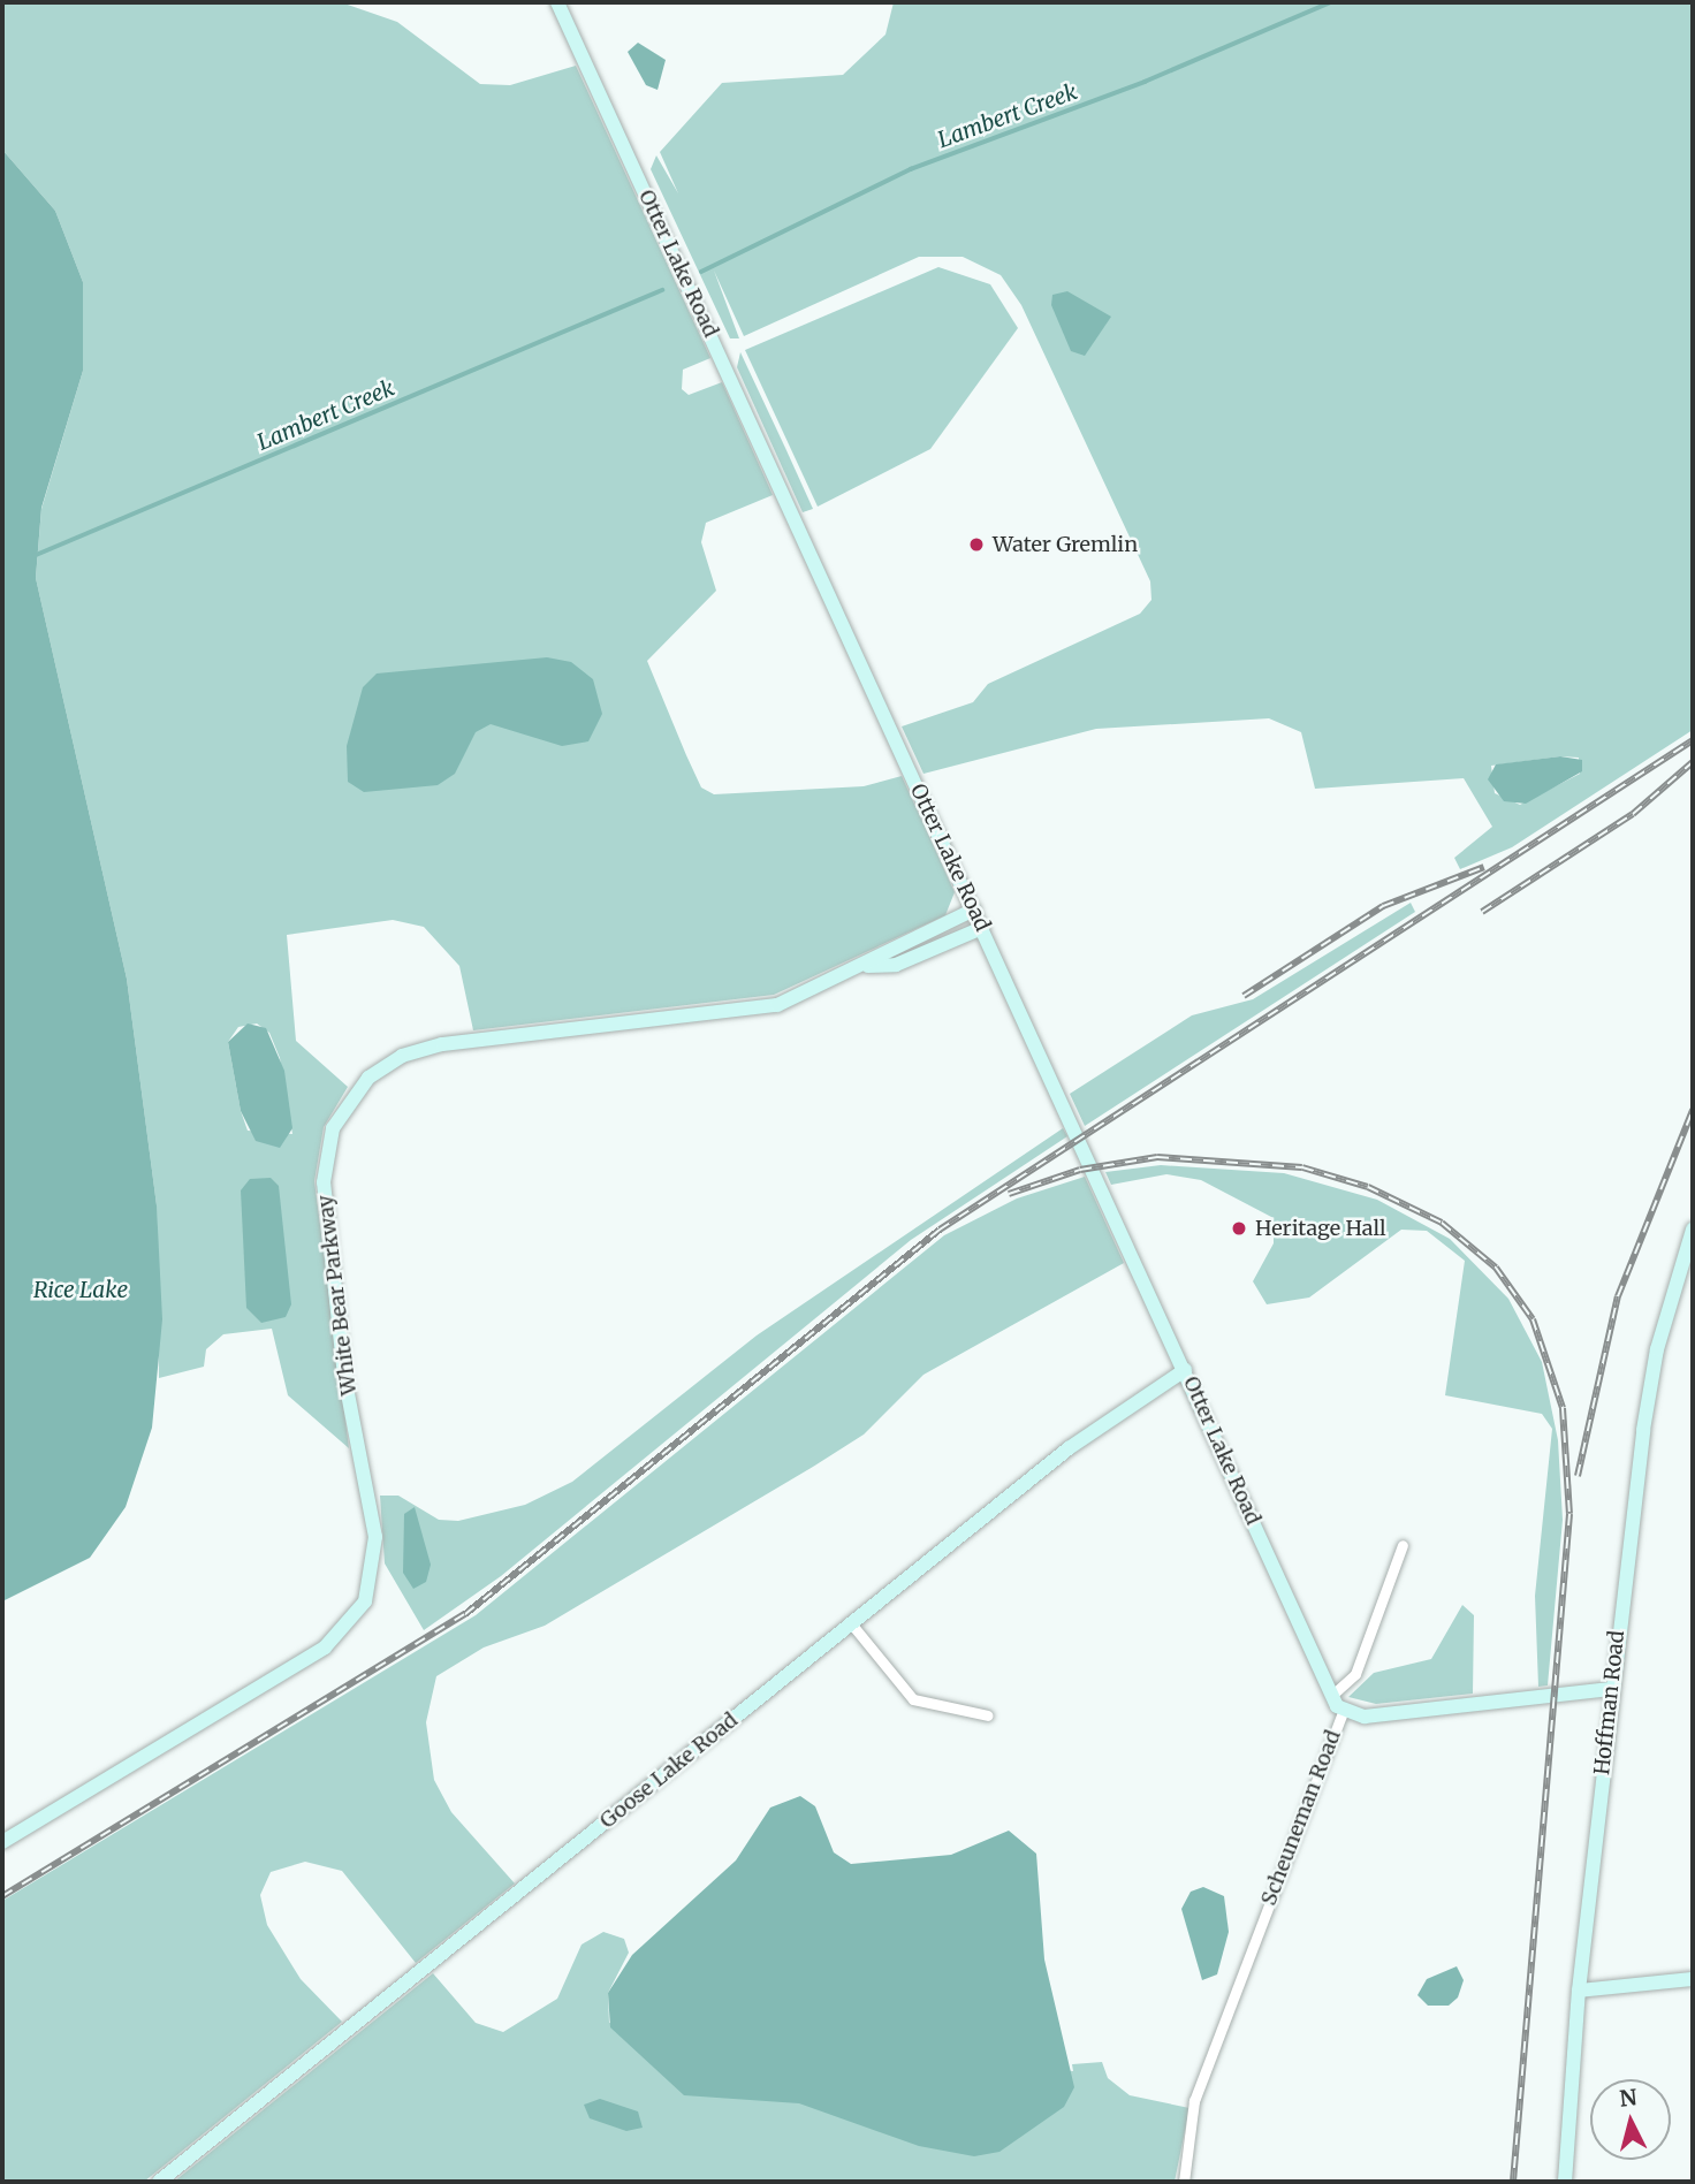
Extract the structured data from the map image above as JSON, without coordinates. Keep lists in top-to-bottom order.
{
  "streets": {
    "street": [
      "Otter Lake Road",
      "White Bear Parkway",
      "Hoffman Road",
      "Goose Lake Road",
      "Scheuneman Road"
    ]
  },
  "crossings": [
    ["Otter Lake Road", "White Bear Parkway"],
    ["Otter Lake Road", "Goose Lake Road"],
    ["Otter Lake Road", "Scheuneman Road"],
    ["Hoffman Road", "Scheuneman Road"]
  ],
  "water": ["Lambert Creek", "Rice Lake"],
  "places": ["Water Gremlin", "Heritage Hall"],
  "north": "top"
}
